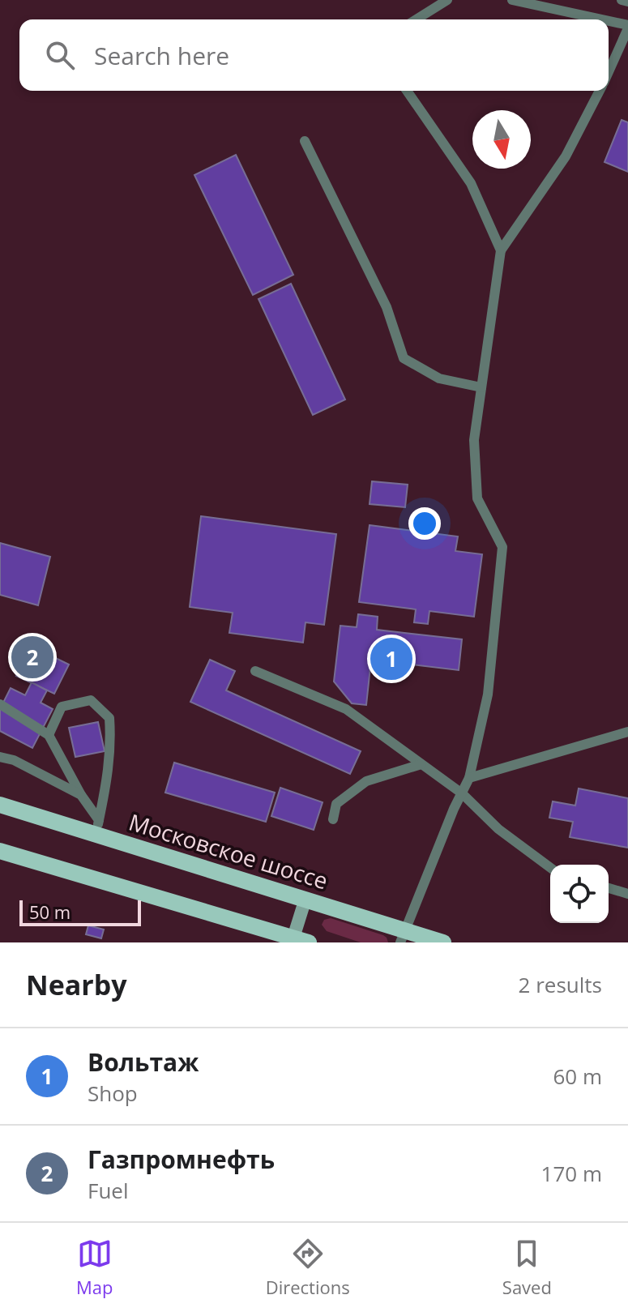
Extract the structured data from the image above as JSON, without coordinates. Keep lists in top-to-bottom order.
{
  "streets": {
    "main road": ["Московское шоссе"]
  },
  "scale_bar": "50 m",
  "north": "bottom",
  "page": {
    "search": "Search here",
    "pins": ["2", "1"],
    "scale": "50 m",
    "heading": ["Nearby", "2 results"],
    "list": [
      {
        "mark": "1",
        "name": "Вольтаж",
        "note": "Shop",
        "value": "60 m"
      },
      {
        "mark": "2",
        "name": "Газпромнефть",
        "note": "Fuel",
        "value": "170 m"
      }
    ],
    "nav": ["Map", "Directions", "Saved"]
  }
}
